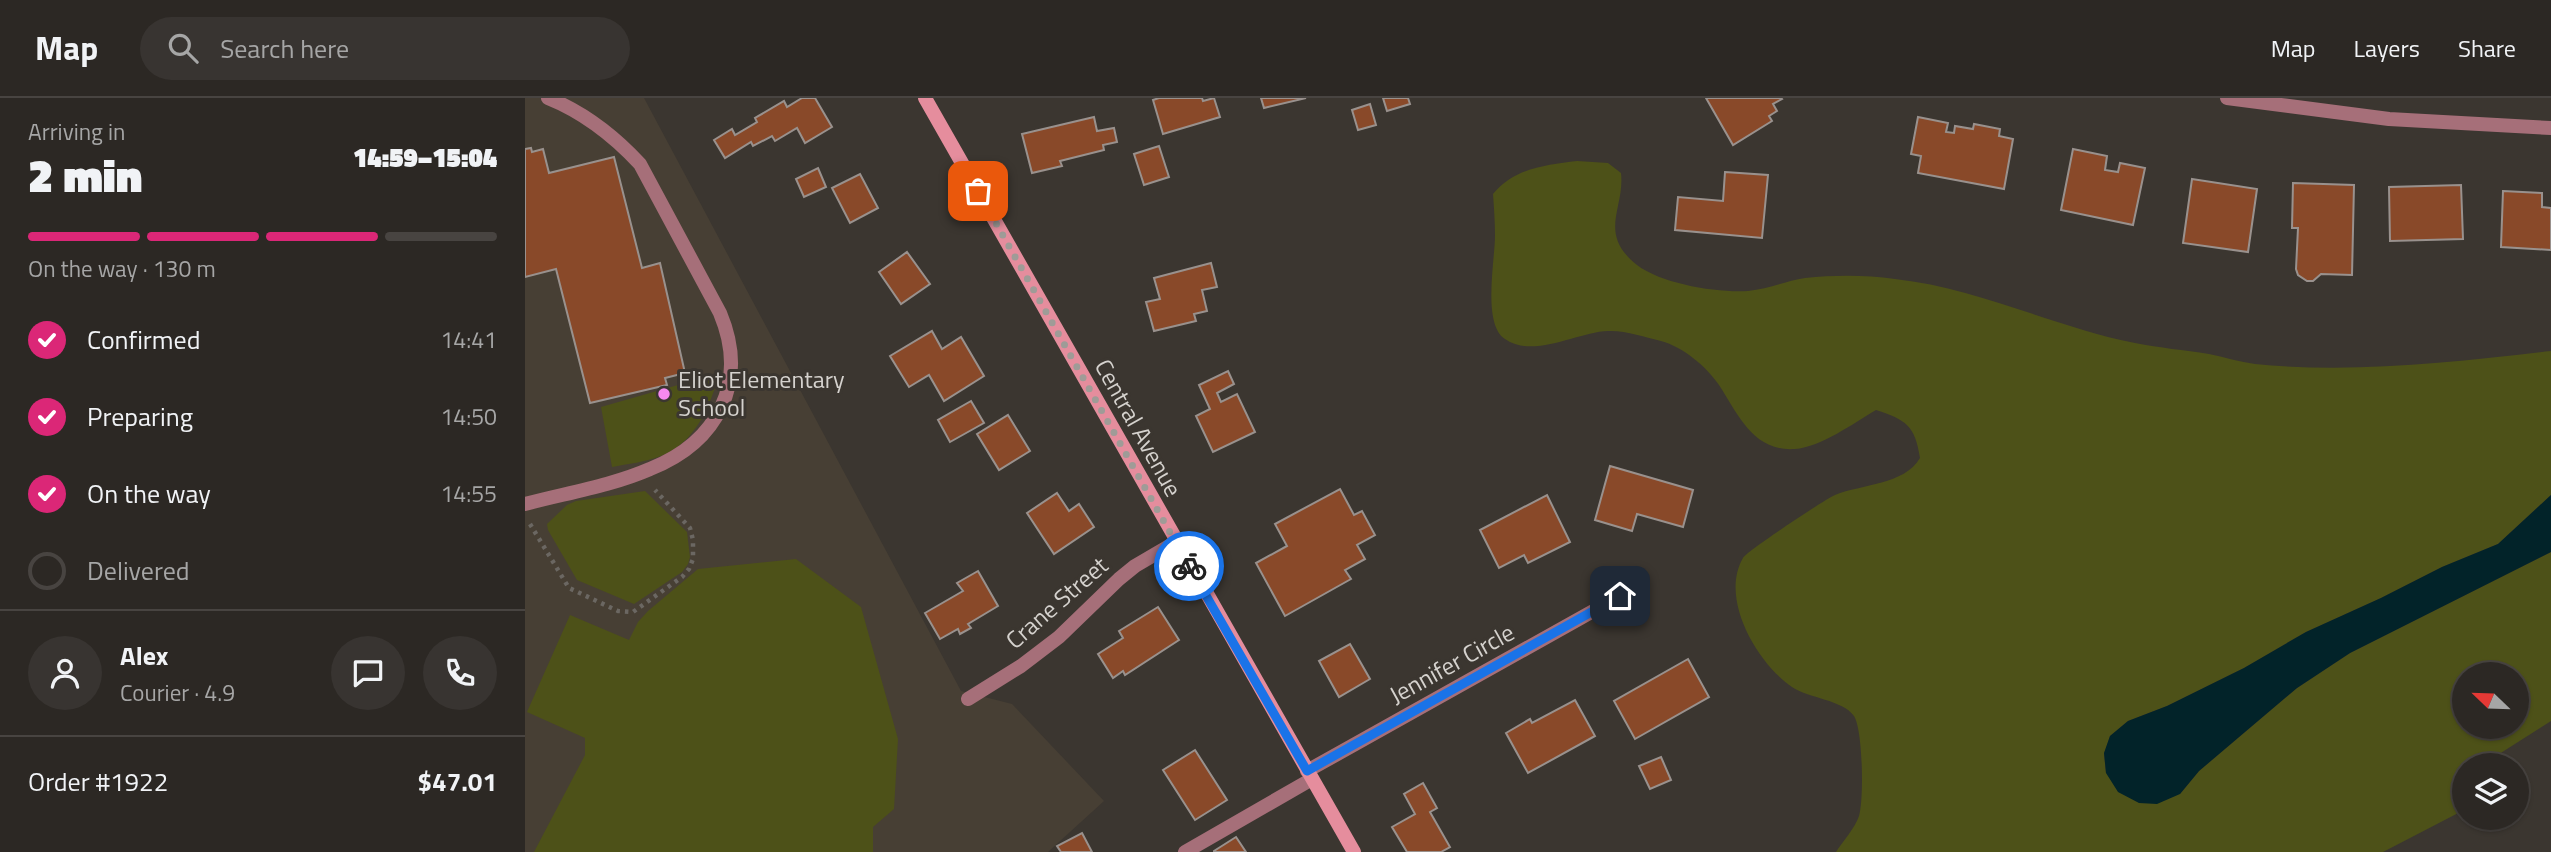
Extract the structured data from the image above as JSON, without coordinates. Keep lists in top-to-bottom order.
{
  "streets": {
    "main road": ["Central Avenue"],
    "street": ["Crane Street", "Jennifer Circle"]
  },
  "crossings": [
    ["Central Avenue", "Crane Street"],
    ["Central Avenue", "Jennifer Circle"]
  ],
  "places": ["Eliot Elementary School"],
  "north": "top left",
  "page": {
    "header": "Map",
    "search": "Search here",
    "nav": ["Map", "Layers", "Share"],
    "heading": ["2 min", "Arriving in", "14:59–15:04"],
    "panel": [
      "Alex",
      "Courier · 4.9",
      "Order #1922",
      "$47.01"
    ],
    "bar": "On the way · 130 m",
    "list": [
      ["Confirmed", "14:41"],
      ["Preparing", "14:50"],
      ["On the way", "14:55"],
      "Delivered"
    ]
  }
}
